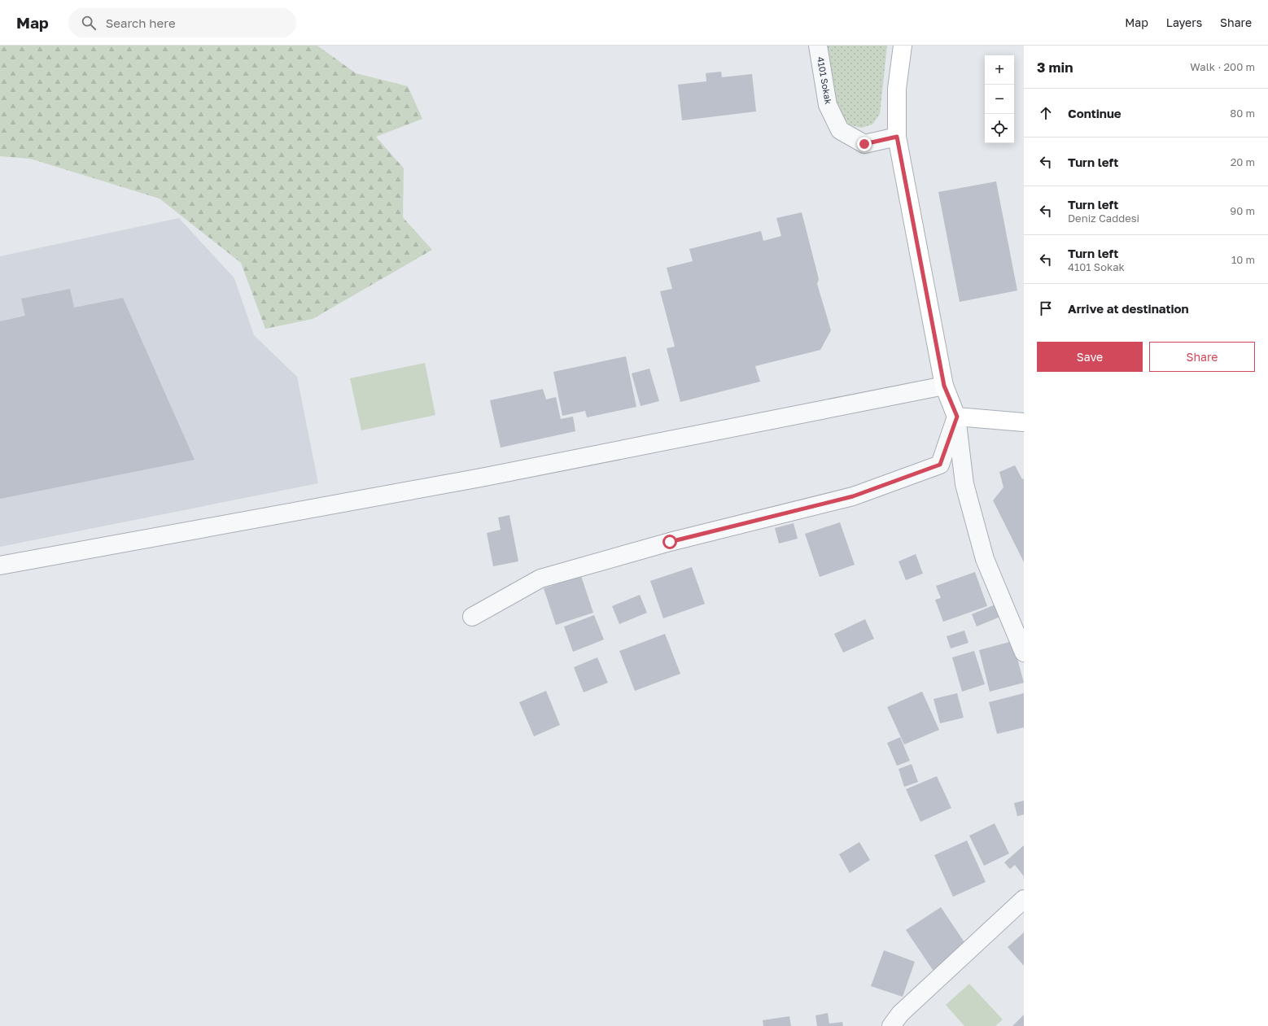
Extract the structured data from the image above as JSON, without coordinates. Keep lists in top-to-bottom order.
{
  "streets": {
    "street": ["4101 Sokak"]
  },
  "page": {
    "header": "Map",
    "search": "Search here",
    "nav": ["Map", "Layers", "Share"],
    "heading": ["3 min", "Walk · 200 m"],
    "map_buttons": ["+", "−"],
    "list": [
      ["Continue", "80 m"],
      ["Turn left", "20 m"],
      ["Turn left", "Deniz Caddesi", "90 m"],
      ["Turn left", "4101 Sokak", "10 m"],
      "Arrive at destination"
    ],
    "buttons": ["Save", "Share"]
  }
}
